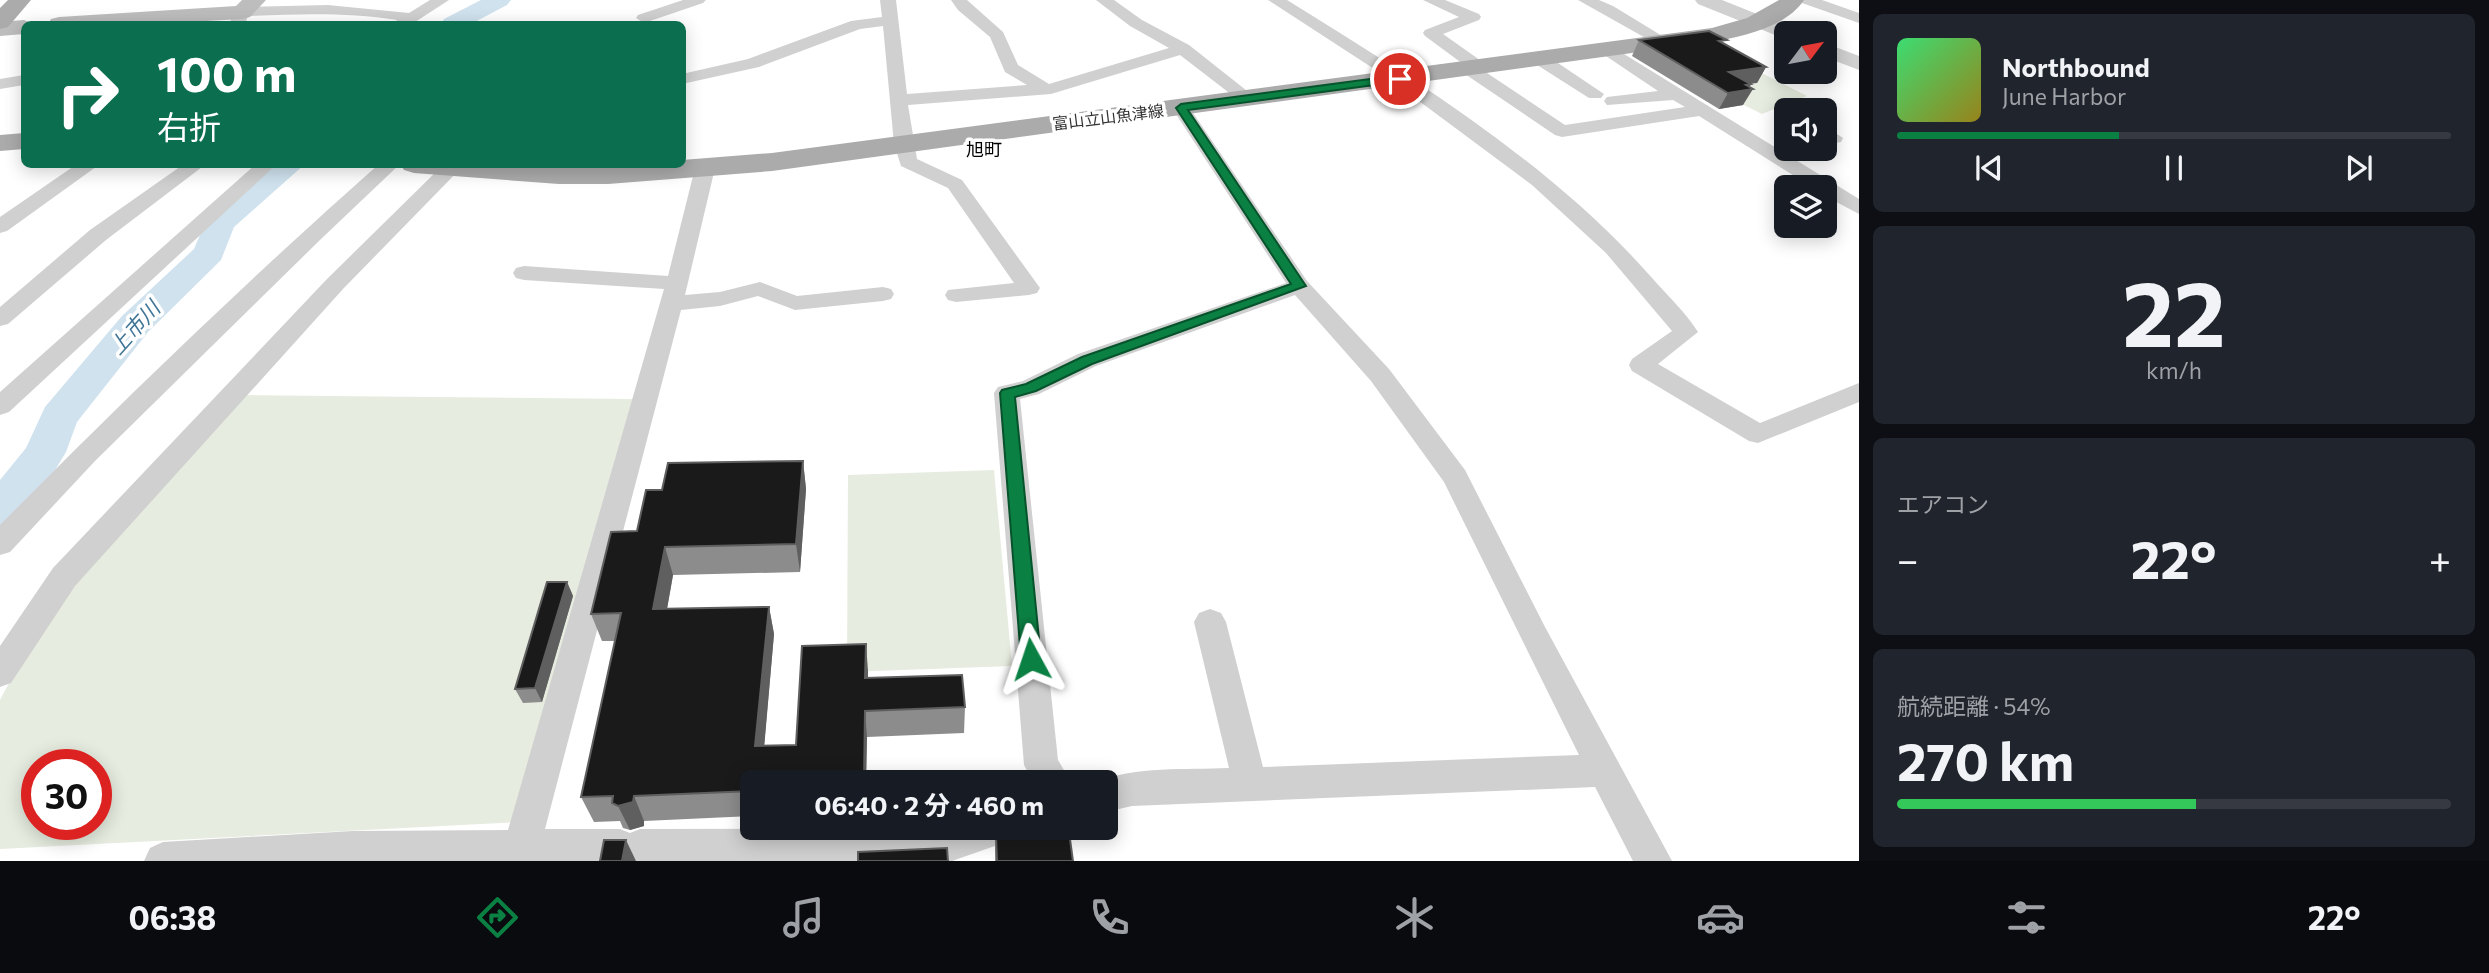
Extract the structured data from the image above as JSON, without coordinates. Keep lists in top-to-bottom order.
{
  "streets": {
    "main road": ["富山立山魚津線"]
  },
  "districts": ["旭町"],
  "water": ["上市川"],
  "north": "top right",
  "page": {
    "turn": ["100 m", "右折"],
    "song": ["Northbound", "June Harbor"],
    "tile": [
      ["22", "km/h"],
      "エアコン",
      ["航続距離 · 54%", "270 km"]
    ],
    "heat": ["−", "22°", "+"],
    "limit": "30",
    "trip": "06:40 · 2 分 · 460 m",
    "tabs": ["06:38", "22°"]
  }
}
